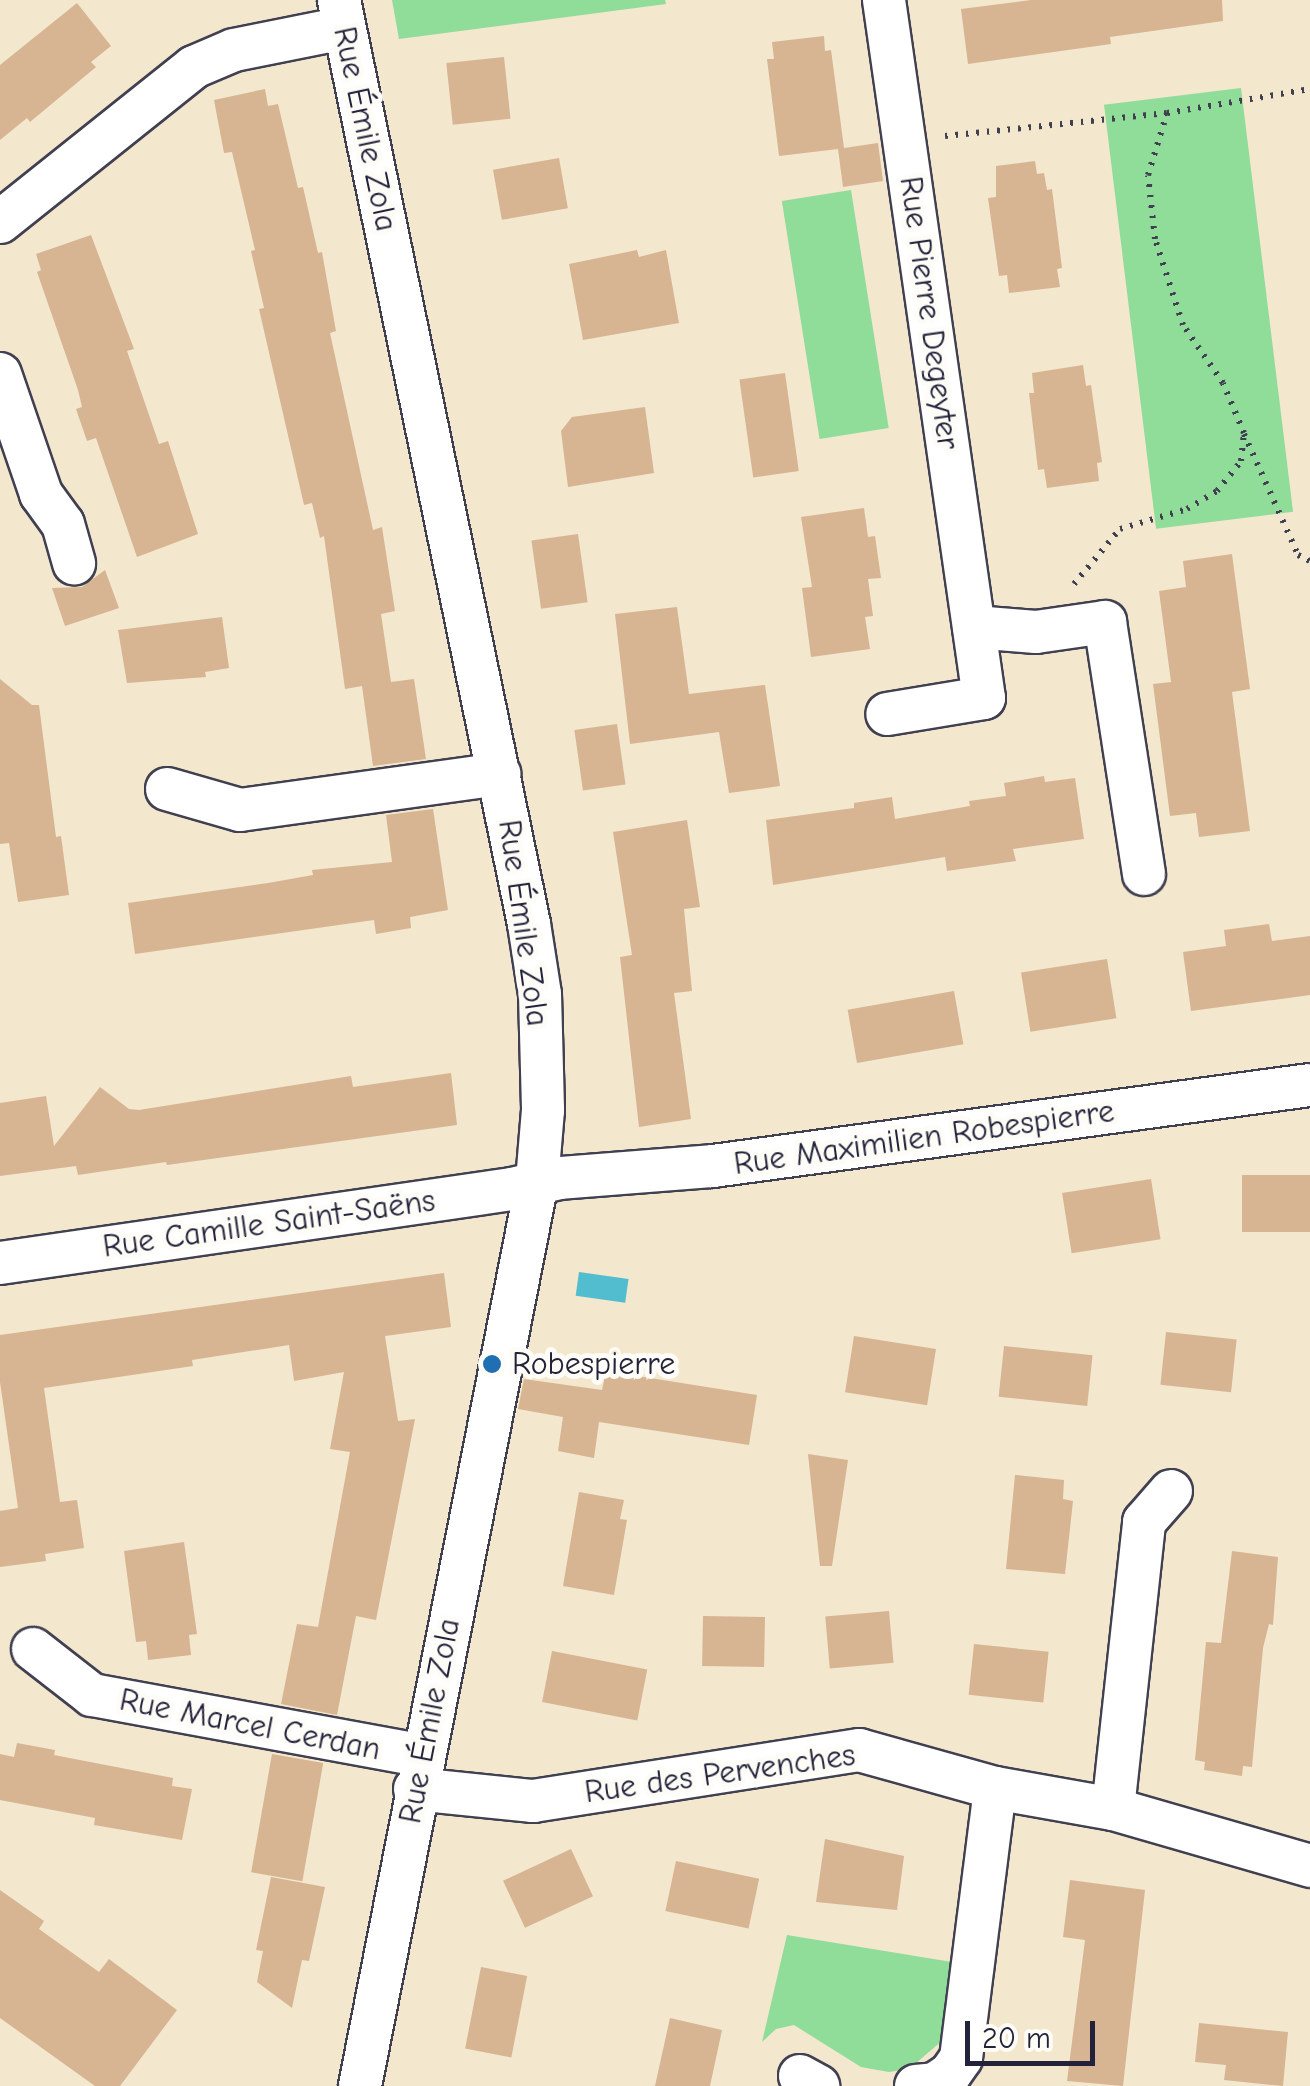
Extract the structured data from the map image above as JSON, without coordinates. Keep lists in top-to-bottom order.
{
  "streets": {
    "street": [
      "Rue Émile Zola",
      "Rue Pierre Degeyter",
      "Rue Maximilien Robespierre",
      "Rue Camille Saint-Saëns",
      "Rue Marcel Cerdan",
      "Rue des Pervenches"
    ]
  },
  "crossings": [
    ["Rue Émile Zola", "Rue Maximilien Robespierre"],
    ["Rue Émile Zola", "Rue Camille Saint-Saëns"],
    ["Rue Émile Zola", "Rue Marcel Cerdan"],
    ["Rue Émile Zola", "Rue des Pervenches"],
    ["Rue Maximilien Robespierre", "Rue Camille Saint-Saëns"],
    ["Rue Marcel Cerdan", "Rue des Pervenches"]
  ],
  "places": ["Robespierre"],
  "scale_bar": "20 m"
}
